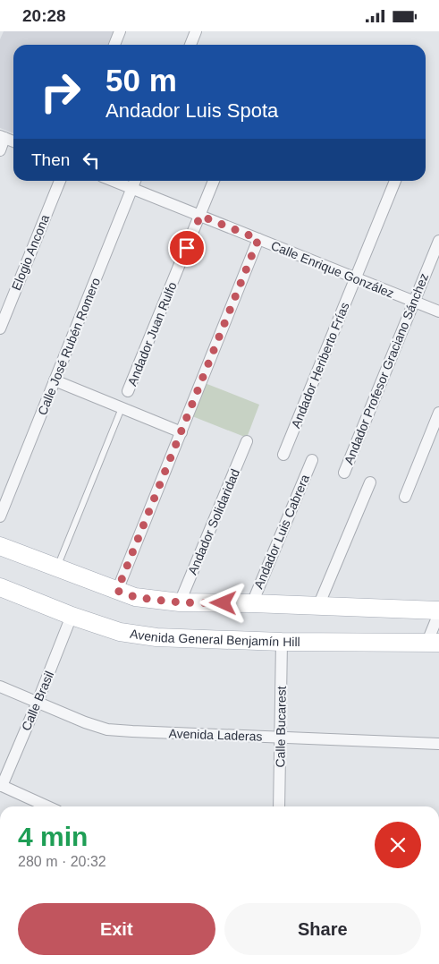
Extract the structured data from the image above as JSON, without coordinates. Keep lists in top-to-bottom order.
{
  "streets": {
    "main road": ["Avenida General Benjamín Hill"],
    "street": [
      "Elogio Ancona",
      "Calle Enrique González",
      "Andador Juan Rulfo",
      "Calle José Rubén Romero",
      "Andador Heriberto Frías",
      "Andador Profesor Graciano Sánchez",
      "Andador Solidaridad",
      "Andador Luis Cabrera",
      "Calle Brasil",
      "Calle Bucarest",
      "Avenida Laderas"
    ]
  },
  "crossings": [
    ["Calle Enrique González", "Andador Juan Rulfo"],
    ["Calle Enrique González", "Calle José Rubén Romero"],
    ["Calle Enrique González", "Andador Heriberto Frías"],
    ["Calle Enrique González", "Andador Profesor Graciano Sánchez"],
    ["Avenida General Benjamín Hill", "Calle Brasil"],
    ["Avenida General Benjamín Hill", "Calle Bucarest"],
    ["Calle Brasil", "Avenida Laderas"],
    ["Calle Bucarest", "Avenida Laderas"]
  ],
  "page": {
    "status": "20:28",
    "turn": ["50 m", "Andador Luis Spota"],
    "then": "Then",
    "heading": ["4 min", "280 m · 20:32"],
    "buttons": ["Exit", "Share"]
  }
}
